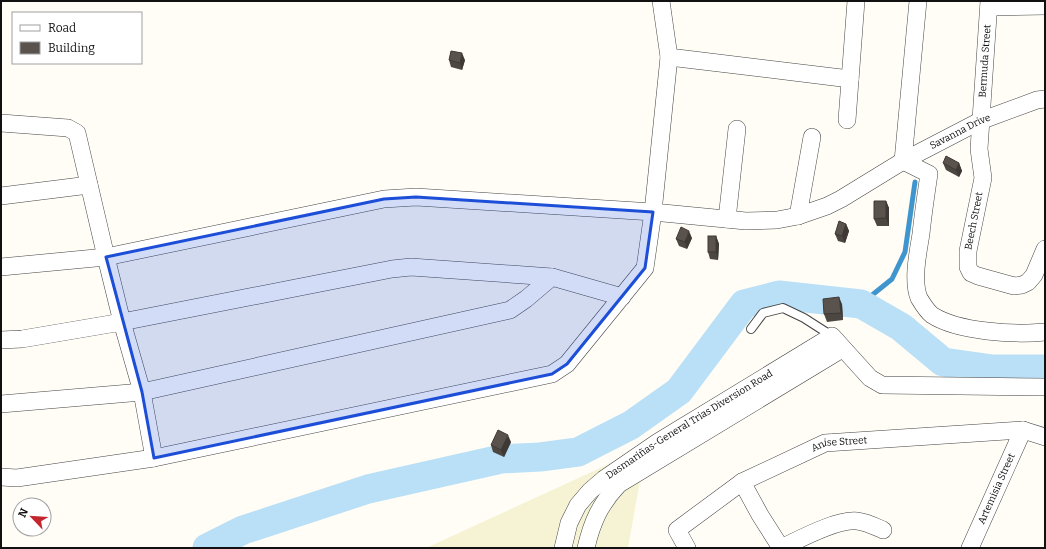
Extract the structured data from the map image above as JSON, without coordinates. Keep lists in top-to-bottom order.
{
  "streets": {
    "street": [
      "Bermuda Street",
      "Savanna Drive",
      "Beech Street",
      "Dasmariñas-General Trias Diversion Road",
      "Anise Street",
      "Artemisia Street"
    ]
  },
  "crossings": [
    ["Bermuda Street", "Savanna Drive"],
    ["Bermuda Street", "Beech Street"],
    ["Savanna Drive", "Beech Street"],
    ["Anise Street", "Artemisia Street"]
  ],
  "legend": ["Road", "Building"],
  "north": "top left"
}
